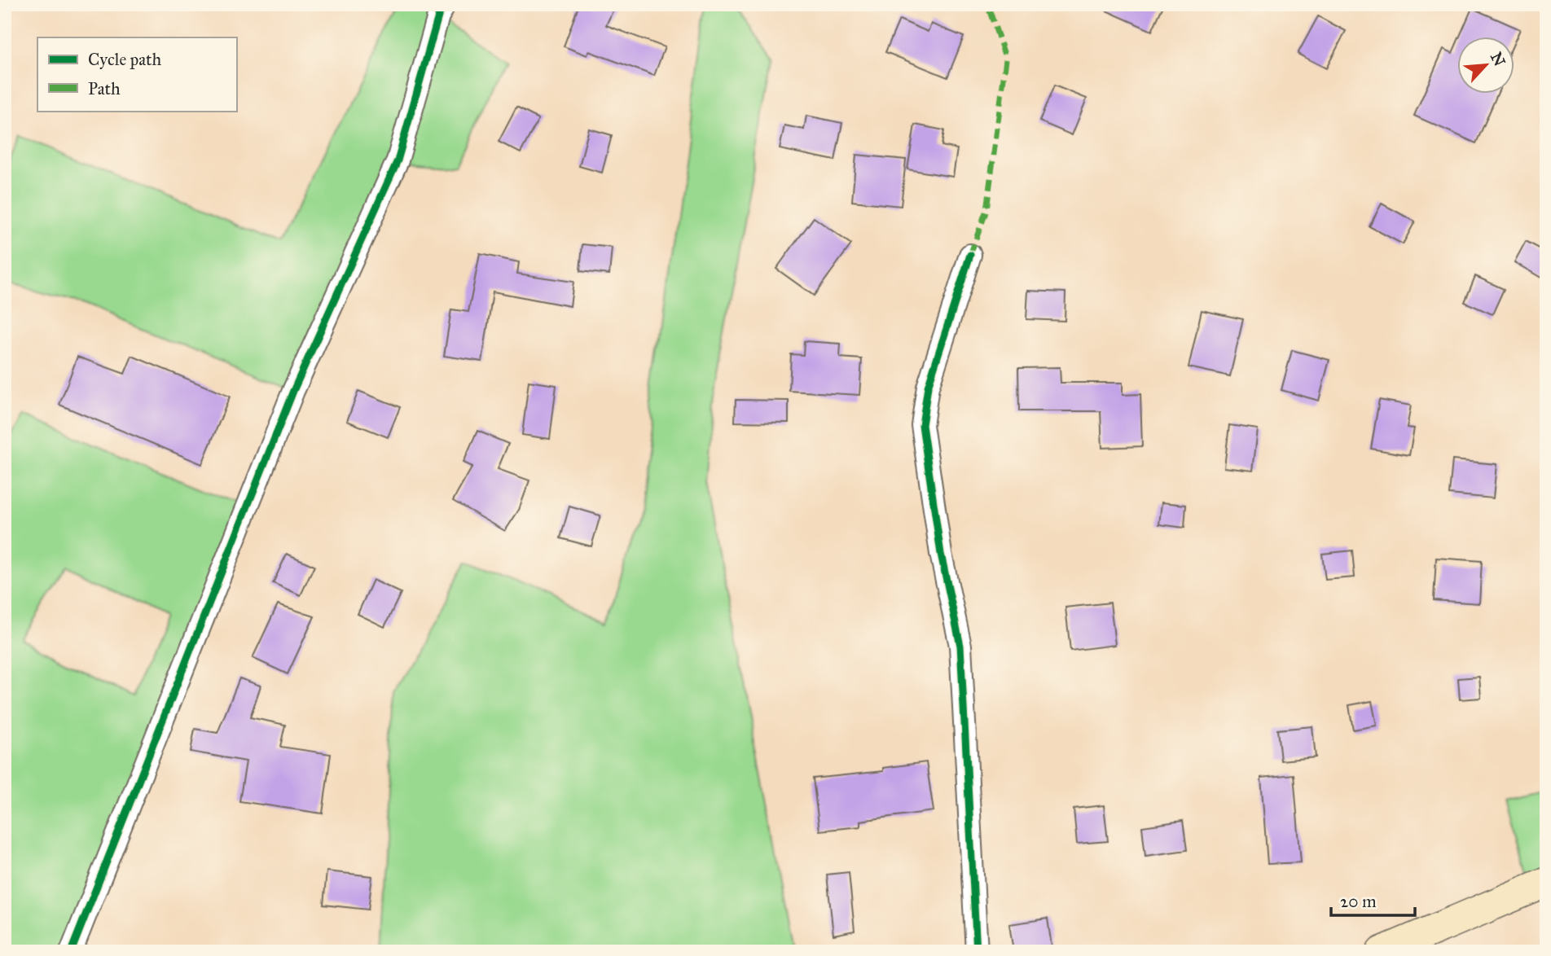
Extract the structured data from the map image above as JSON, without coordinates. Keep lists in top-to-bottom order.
{
  "legend": ["Cycle path", "Path"],
  "scale_bar": "20 m",
  "north": "top right"
}
